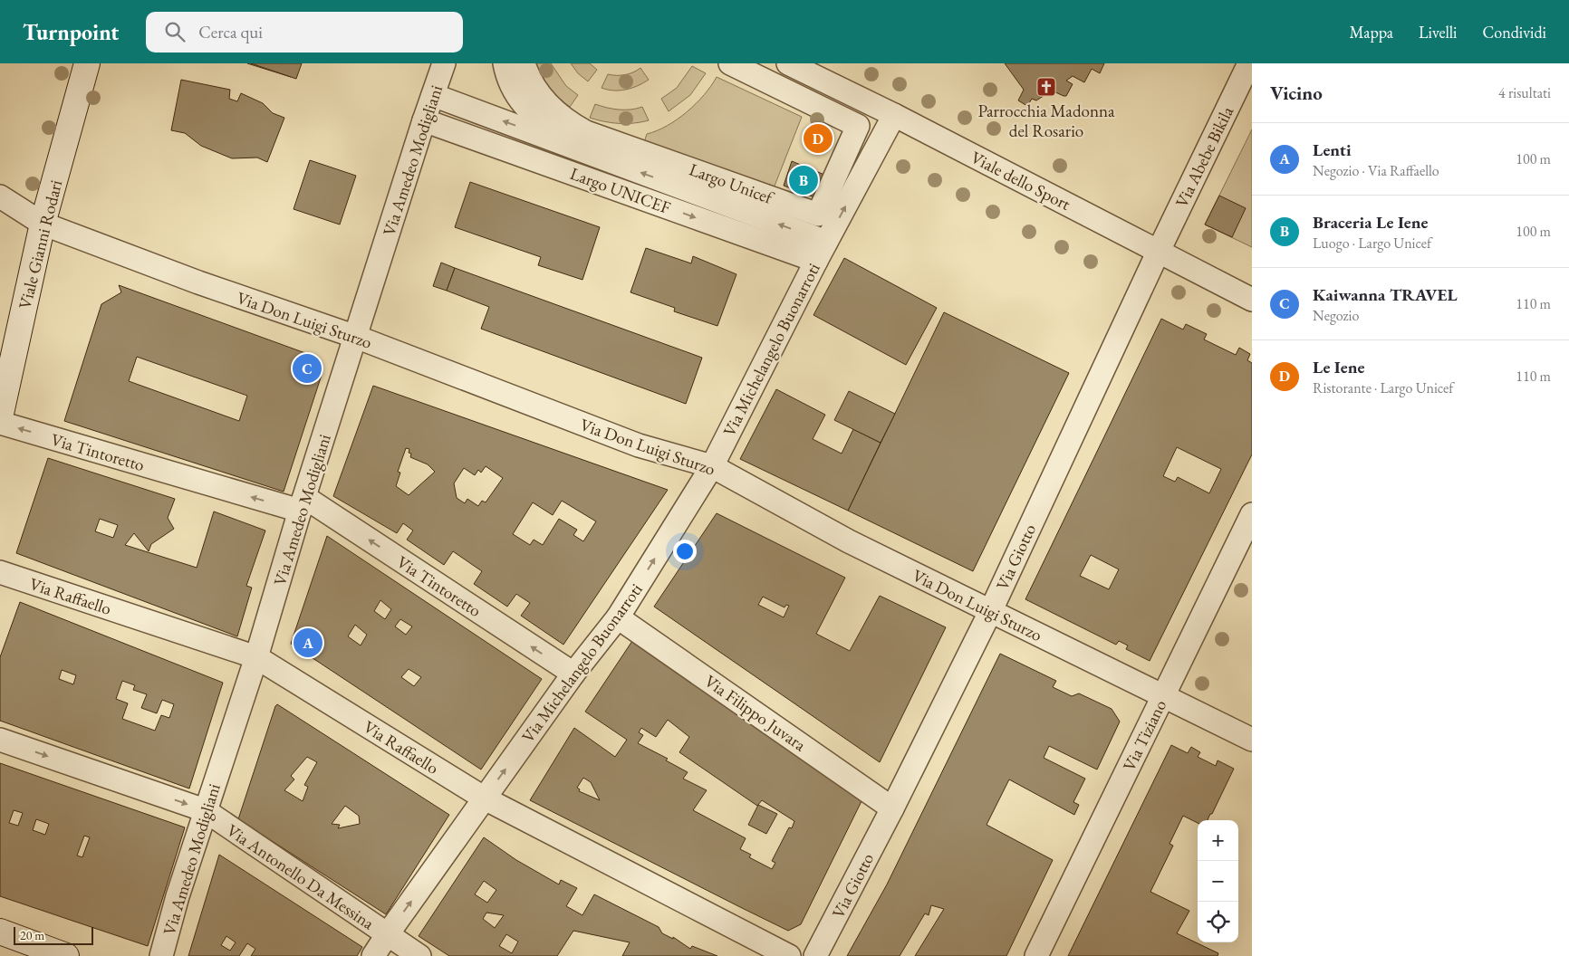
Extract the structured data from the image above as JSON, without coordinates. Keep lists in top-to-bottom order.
{
  "streets": {
    "street": [
      "Via Abebe Bikila",
      "Via Amedeo Modigliani",
      "Viale dello Sport",
      "Largo Unicef",
      "Largo UNICEF",
      "Viale Gianni Rodari",
      "Via Don Luigi Sturzo",
      "Via Michelangelo Buonarroti",
      "Via Tintoretto",
      "Via Giotto",
      "Via Raffaello",
      "Via Filippo Juvara",
      "Via Tiziano",
      "Via Antonello Da Messina"
    ]
  },
  "crossings": [
    ["Via Abebe Bikila", "Viale dello Sport"],
    ["Via Abebe Bikila", "Via Giotto"],
    ["Via Amedeo Modigliani", "Largo UNICEF"],
    ["Via Amedeo Modigliani", "Via Don Luigi Sturzo"],
    ["Via Amedeo Modigliani", "Via Tintoretto"],
    ["Via Amedeo Modigliani", "Via Raffaello"],
    ["Via Amedeo Modigliani", "Via Antonello Da Messina"],
    ["Viale dello Sport", "Via Michelangelo Buonarroti"],
    ["Viale dello Sport", "Via Giotto"],
    ["Largo UNICEF", "Via Michelangelo Buonarroti"],
    ["Viale Gianni Rodari", "Via Don Luigi Sturzo"],
    ["Via Don Luigi Sturzo", "Via Michelangelo Buonarroti"],
    ["Via Don Luigi Sturzo", "Via Giotto"],
    ["Via Don Luigi Sturzo", "Via Tiziano"],
    ["Via Michelangelo Buonarroti", "Via Tintoretto"],
    ["Via Michelangelo Buonarroti", "Via Raffaello"],
    ["Via Michelangelo Buonarroti", "Via Filippo Juvara"],
    ["Via Michelangelo Buonarroti", "Via Antonello Da Messina"],
    ["Via Giotto", "Via Filippo Juvara"]
  ],
  "one_way": ["Via Michelangelo Buonarroti", "Via Tintoretto"],
  "places": {
    "church": ["Parrocchia Madonna del Rosario"]
  },
  "scale_bar": "20 m",
  "page": {
    "header": "Turnpoint",
    "search": "Cerca qui",
    "nav": ["Mappa", "Livelli", "Condividi"],
    "heading": ["Vicino", "4 risultati"],
    "pins": [
      "D",
      "B",
      "C",
      "A"
    ],
    "list": [
      {
        "mark": "A",
        "name": "Lenti",
        "note": "Negozio · Via Raffaello",
        "value": "100 m"
      },
      {
        "mark": "B",
        "name": "Braceria Le Iene",
        "note": "Luogo · Largo Unicef",
        "value": "100 m"
      },
      {
        "mark": "C",
        "name": "Kaiwanna TRAVEL",
        "note": "Negozio",
        "value": "110 m"
      },
      {
        "mark": "D",
        "name": "Le Iene",
        "note": "Ristorante · Largo Unicef",
        "value": "110 m"
      }
    ],
    "map_buttons": ["+", "−"],
    "scale": "20 m"
  }
}
